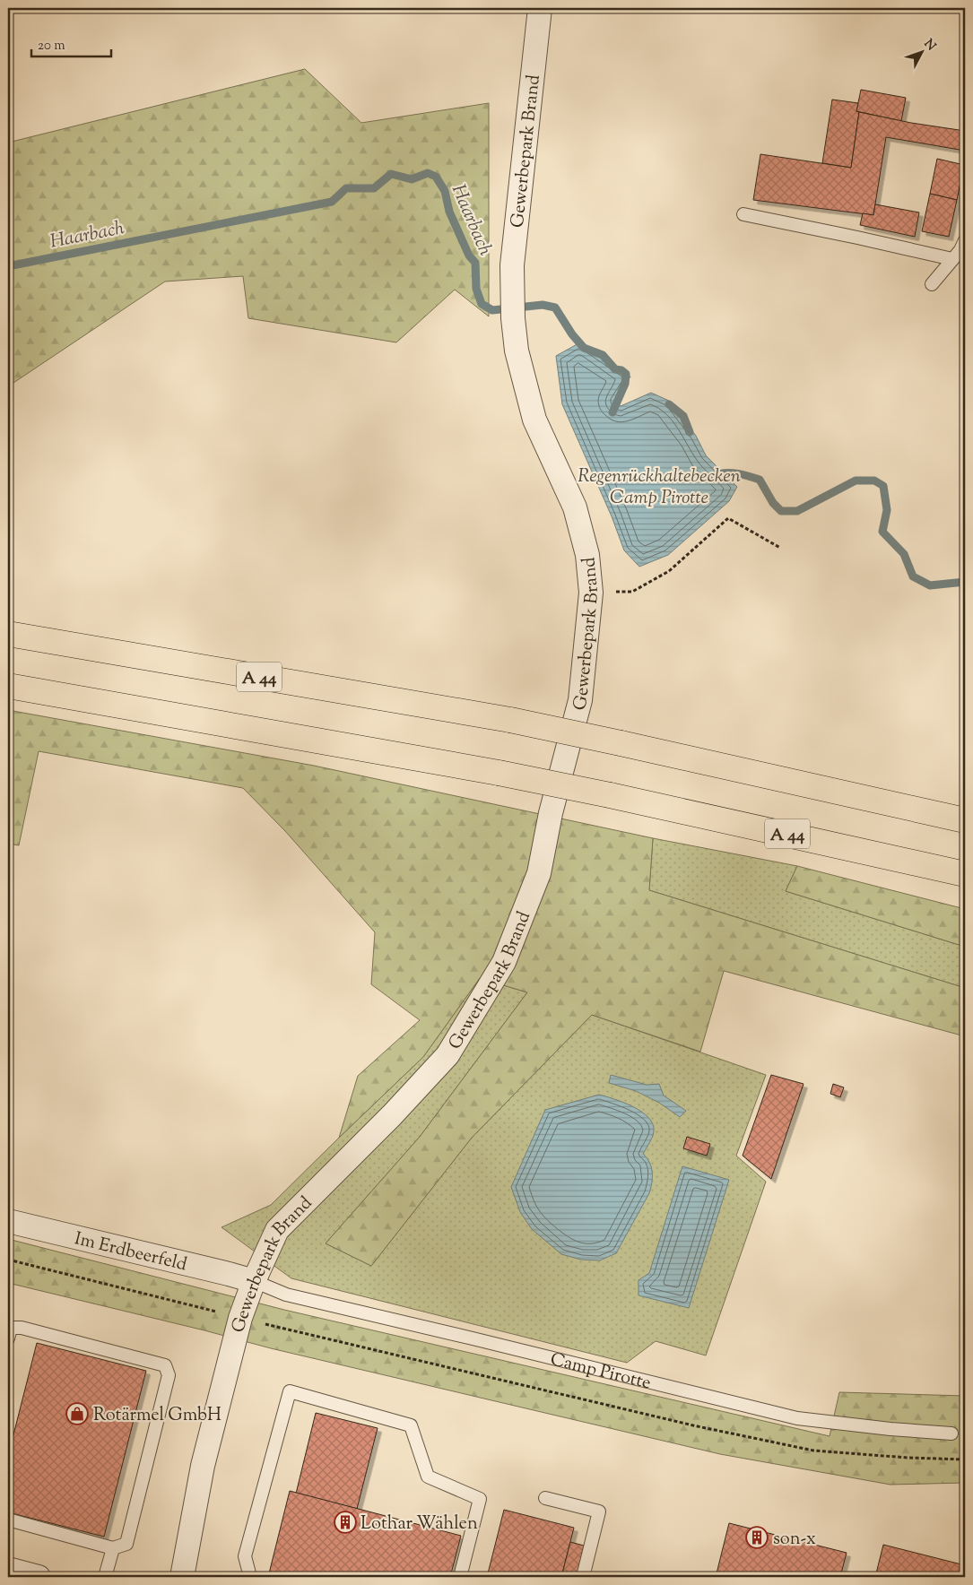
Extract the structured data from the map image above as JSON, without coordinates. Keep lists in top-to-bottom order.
{
  "streets": {
    "highway": ["A 44"],
    "street": ["Gewerbepark Brand", "Im Erdbeerfeld"],
    "lane": ["Camp Pirotte"]
  },
  "crossings": [
    ["Gewerbepark Brand", "Im Erdbeerfeld"],
    ["Gewerbepark Brand", "Camp Pirotte"],
    ["Im Erdbeerfeld", "Camp Pirotte"]
  ],
  "water": ["Haarbach", "Regenrückhaltebecken Camp Pirotte"],
  "places": {
    "shop": ["Rotärmel GmbH"],
    "building": ["Lothar Wählen", "son-x"]
  },
  "scale_bar": "20 m",
  "north": "top right"
}
